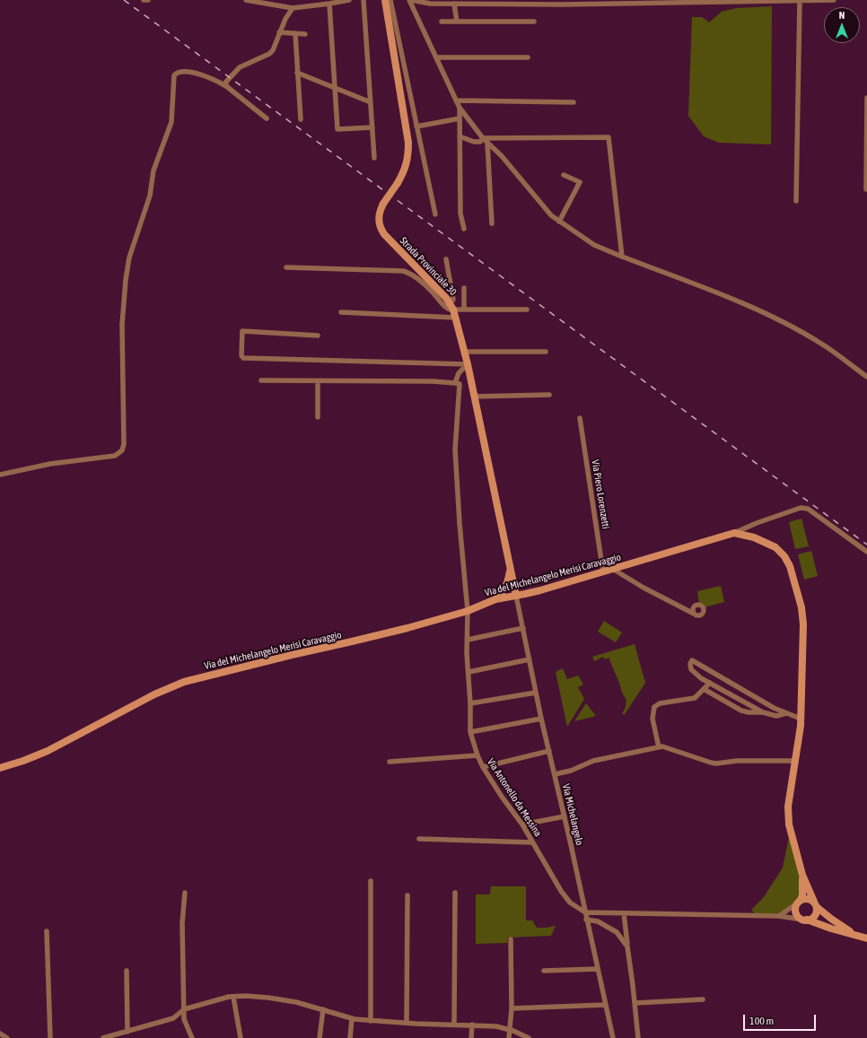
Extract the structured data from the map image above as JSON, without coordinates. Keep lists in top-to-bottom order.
{
  "streets": {
    "street": [
      "Strada Provinciale 30",
      "Via Piero Lorenzetti",
      "Via del Michelangelo Merisi Caravaggio",
      "Via Antonello da Messina",
      "Via Michelangelo"
    ]
  },
  "crossings": [
    ["Strada Provinciale 30", "Via del Michelangelo Merisi Caravaggio"],
    ["Strada Provinciale 30", "Via Michelangelo"],
    ["Via Piero Lorenzetti", "Via del Michelangelo Merisi Caravaggio"],
    ["Via del Michelangelo Merisi Caravaggio", "Via Antonello da Messina"],
    ["Via del Michelangelo Merisi Caravaggio", "Via Michelangelo"],
    ["Via Antonello da Messina", "Via Michelangelo"]
  ],
  "scale_bar": "100 m",
  "north": "top"
}
